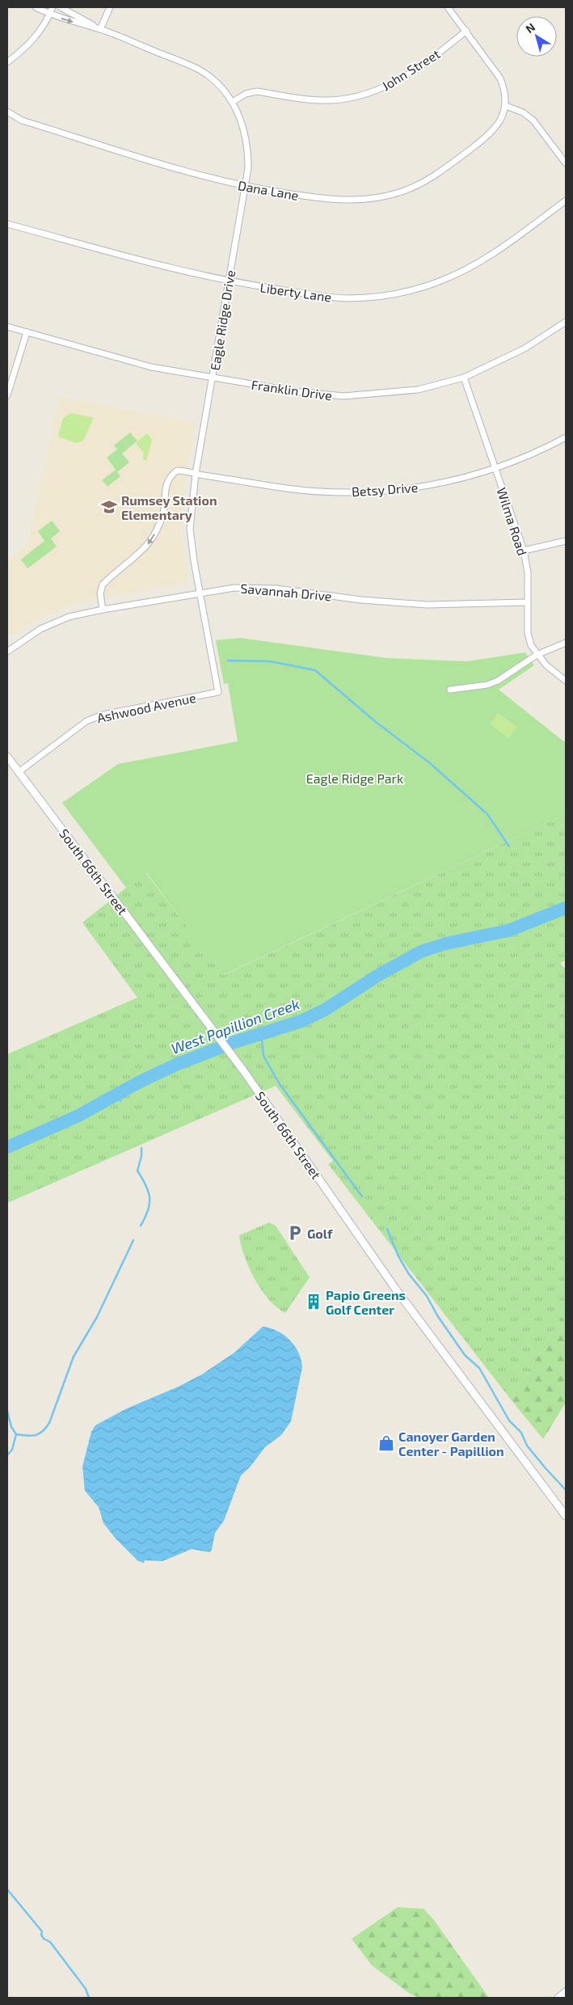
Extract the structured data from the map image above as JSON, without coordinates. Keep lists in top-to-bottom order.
{
  "streets": {
    "street": [
      "John Street",
      "Dana Lane",
      "Liberty Lane",
      "Eagle Ridge Drive",
      "Franklin Drive",
      "Betsy Drive",
      "Wilma Road",
      "Savannah Drive",
      "Ashwood Avenue",
      "South 66th Street"
    ]
  },
  "crossings": [
    ["John Street", "Eagle Ridge Drive"],
    ["Dana Lane", "Eagle Ridge Drive"],
    ["Liberty Lane", "Eagle Ridge Drive"],
    ["Eagle Ridge Drive", "Franklin Drive"],
    ["Eagle Ridge Drive", "Betsy Drive"],
    ["Eagle Ridge Drive", "Savannah Drive"],
    ["Eagle Ridge Drive", "Ashwood Avenue"],
    ["Franklin Drive", "Wilma Road"],
    ["Betsy Drive", "Wilma Road"],
    ["Betsy Drive", "Savannah Drive"],
    ["Wilma Road", "Savannah Drive"],
    ["Ashwood Avenue", "South 66th Street"]
  ],
  "water": ["West Papillion Creek"],
  "parks": ["Eagle Ridge Park"],
  "places": {
    "school or university": ["Rumsey Station Elementary"],
    "parking": ["Golf"],
    "building": ["Papio Greens Golf Center"],
    "shop": ["Canoyer Garden Center - Papillion"]
  },
  "north": "top left"
}
